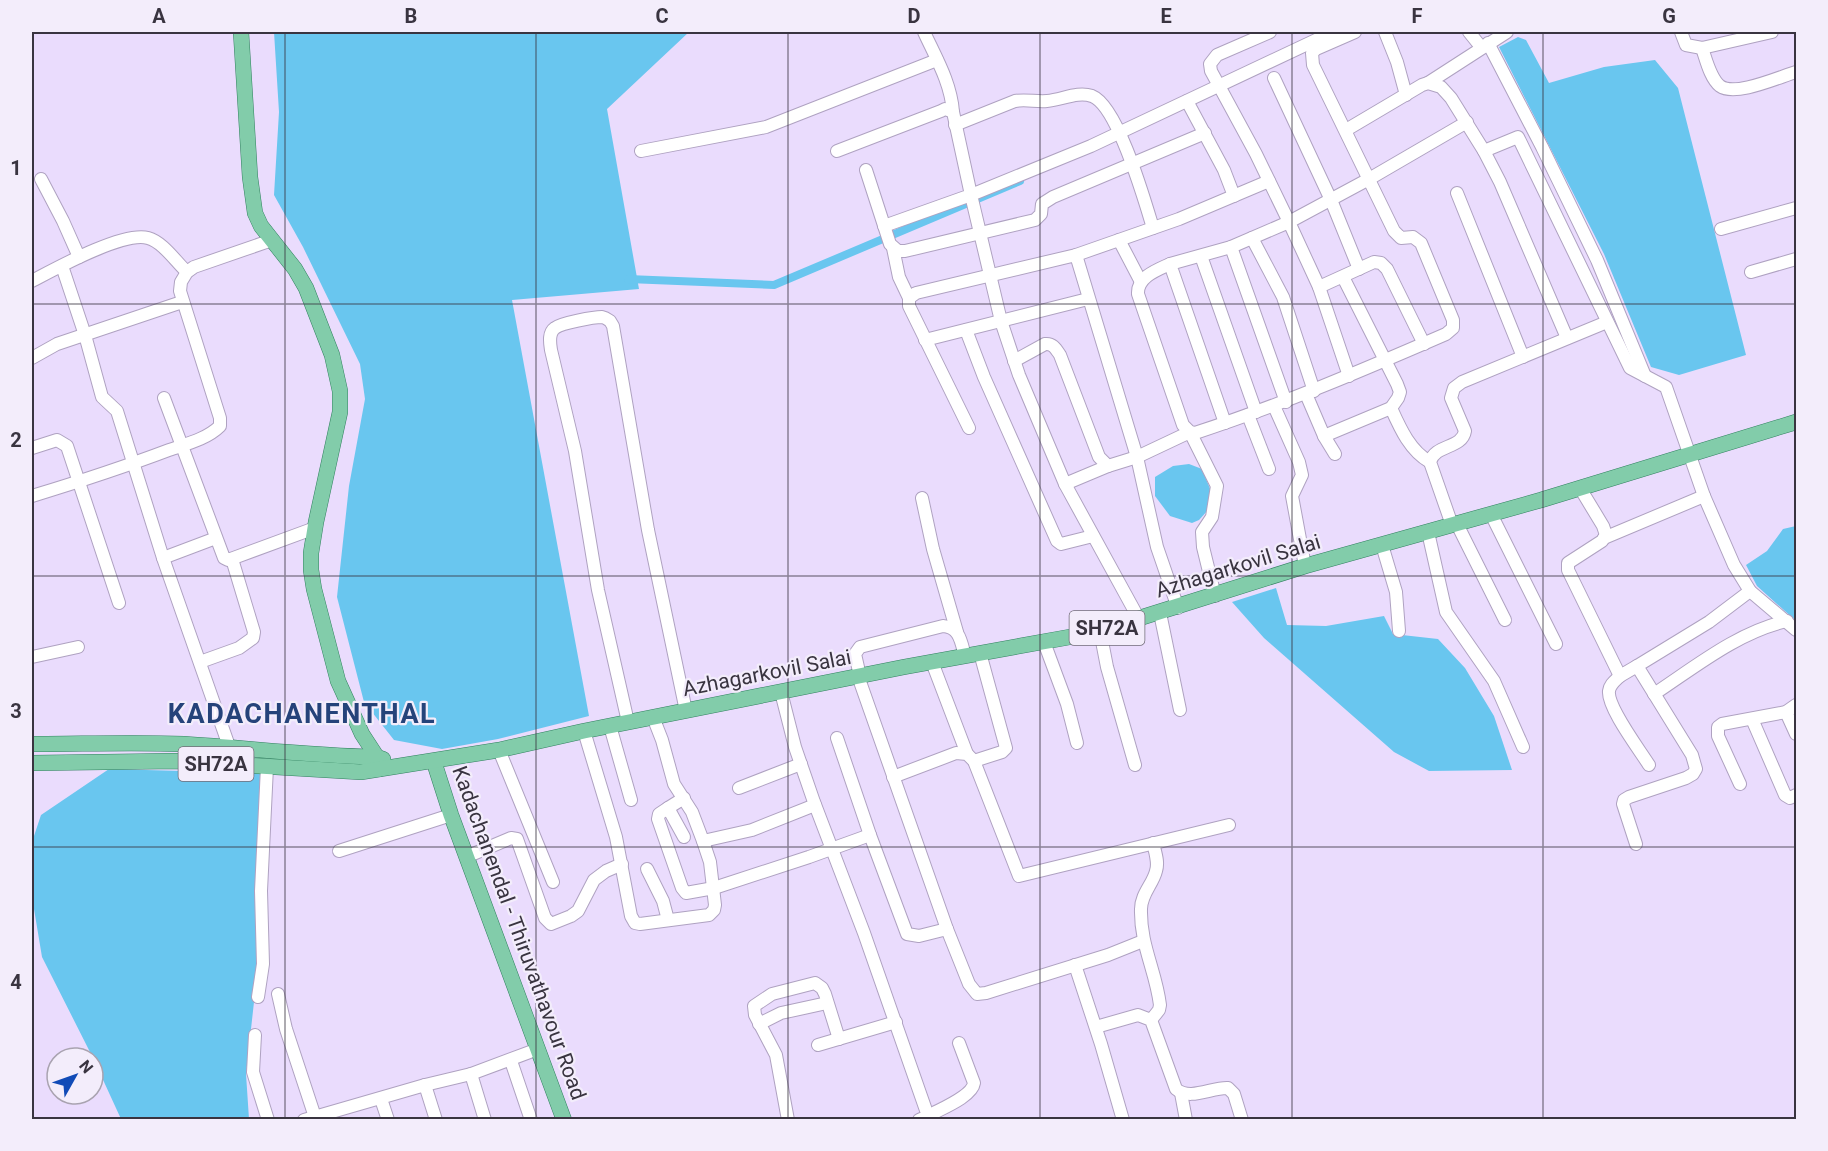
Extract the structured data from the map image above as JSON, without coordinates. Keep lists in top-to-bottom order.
{
  "streets": {
    "main road": ["Azhagarkovil Salai", "SH72A", "Kadachanendal - Thiruvathavour Road"]
  },
  "crossings": [
    ["Azhagarkovil Salai", "Kadachanendal - Thiruvathavour Road"]
  ],
  "districts": ["KADACHANENTHAL"],
  "north": "top right",
  "grid": {
    "columns": [
      "A",
      "B",
      "C",
      "D",
      "E",
      "F",
      "G"
    ],
    "rows": [
      "1",
      "2",
      "3",
      "4"
    ]
  }
}
